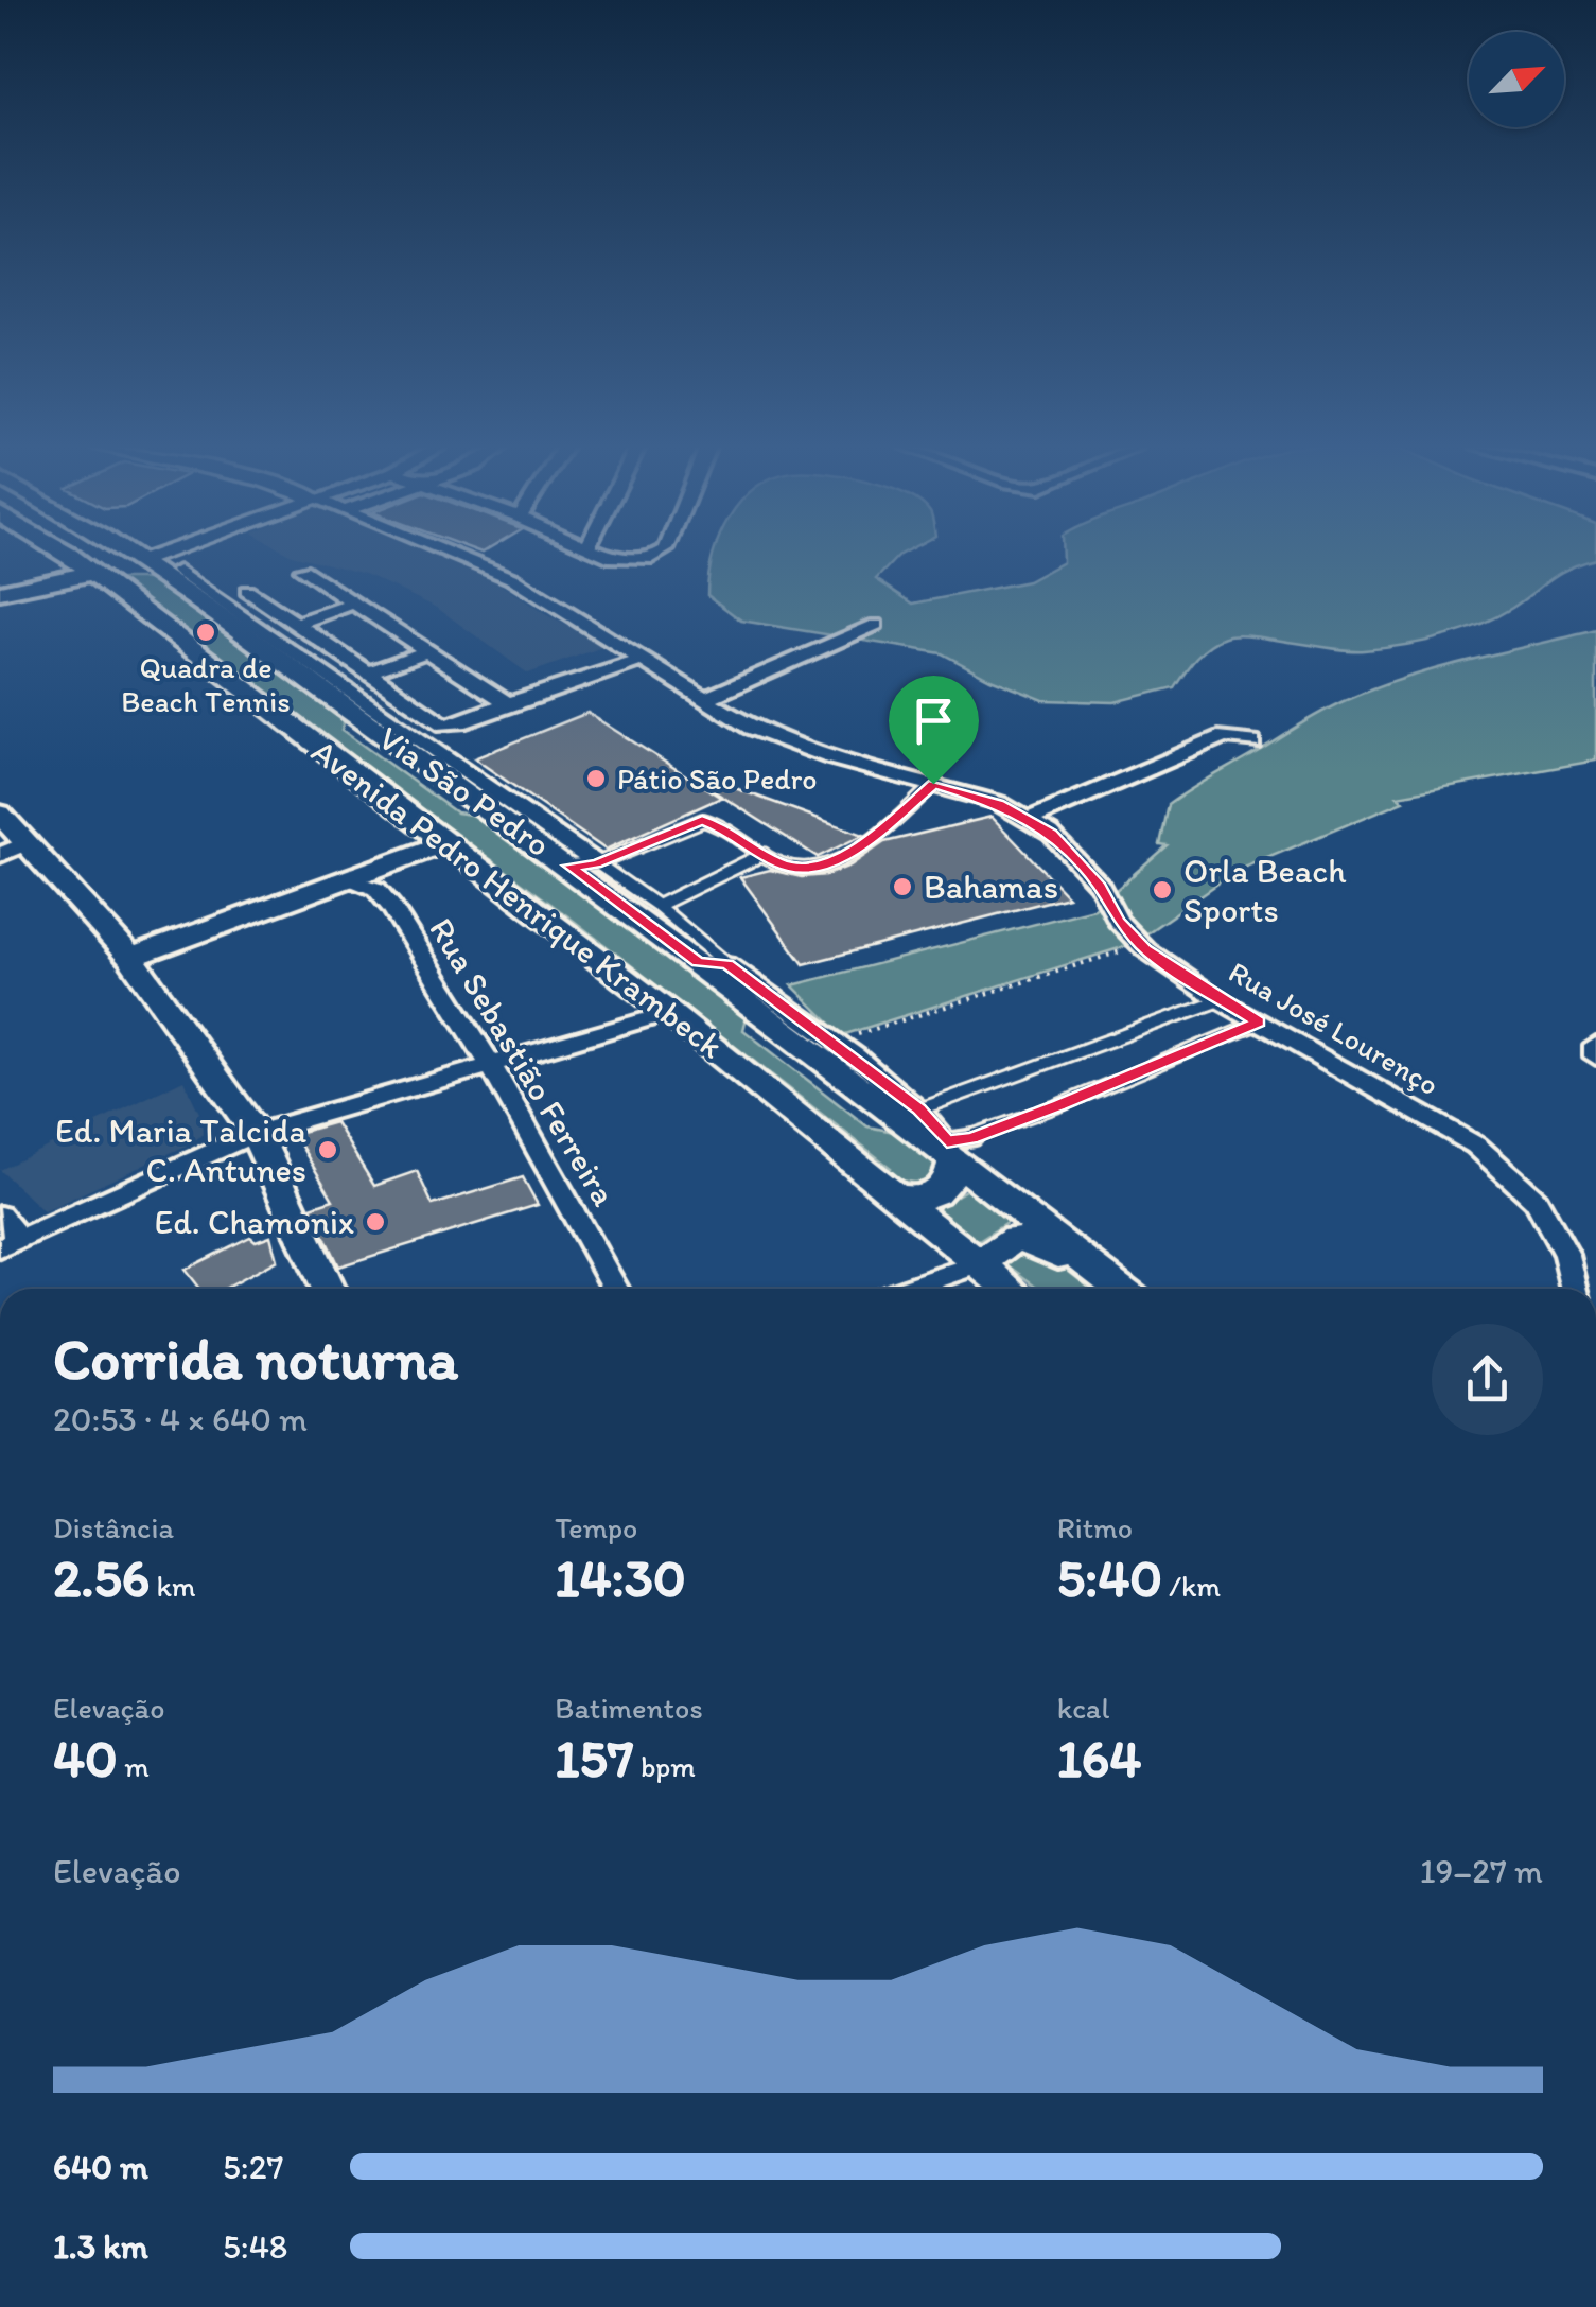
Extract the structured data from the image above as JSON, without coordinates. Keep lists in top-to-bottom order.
{
  "streets": {
    "main road": ["Via São Pedro", "Avenida Pedro Henrique Krambeck"],
    "street": ["Rua José Lourenço", "Rua Sebastião Ferreira"]
  },
  "crossings": [
    ["Via São Pedro", "Avenida Pedro Henrique Krambeck"]
  ],
  "places": [
    "Quadra de Beach Tennis",
    "Pátio São Pedro",
    "Bahamas",
    "Orla Beach Sports",
    "Ed. Maria Talcida C. Antunes",
    "Ed. Chamonix"
  ],
  "north": "top right",
  "page": {
    "heading": ["Corrida noturna", "20:53 · 4 × 640 m"],
    "stats": [
      ["Distância", "2.56 km"],
      ["Tempo", "14:30"],
      ["Ritmo", "5:40 /km"],
      ["Elevação", "40 m"],
      ["Batimentos", "157 bpm"],
      ["kcal", "164"]
    ],
    "chart": ["Elevação", "19–27 m"],
    "list": [
      {
        "name": "640 m",
        "note": "5:27"
      },
      {
        "name": "1.3 km",
        "note": "5:48"
      }
    ]
  }
}
